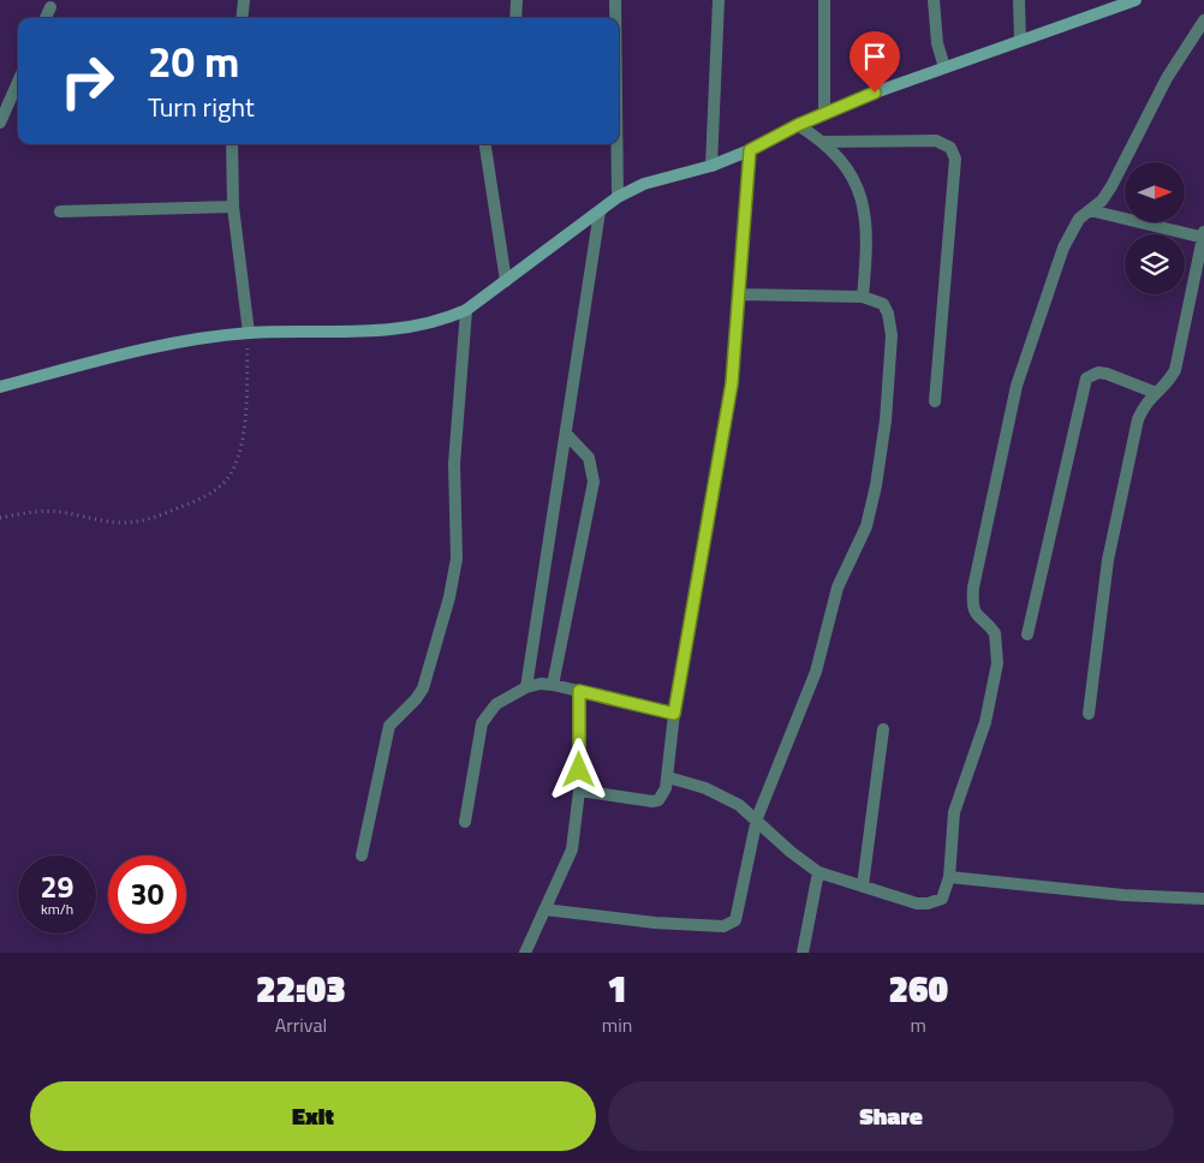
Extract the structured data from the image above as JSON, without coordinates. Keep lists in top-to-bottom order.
{
  "north": "right",
  "page": {
    "turn": ["20 m", "Turn right"],
    "speed": "29 km/h",
    "limit": "30",
    "eta": [
      "22:03",
      "Arrival",
      "1",
      "min",
      "260",
      "m"
    ],
    "buttons": ["Exit", "Share"]
  }
}
